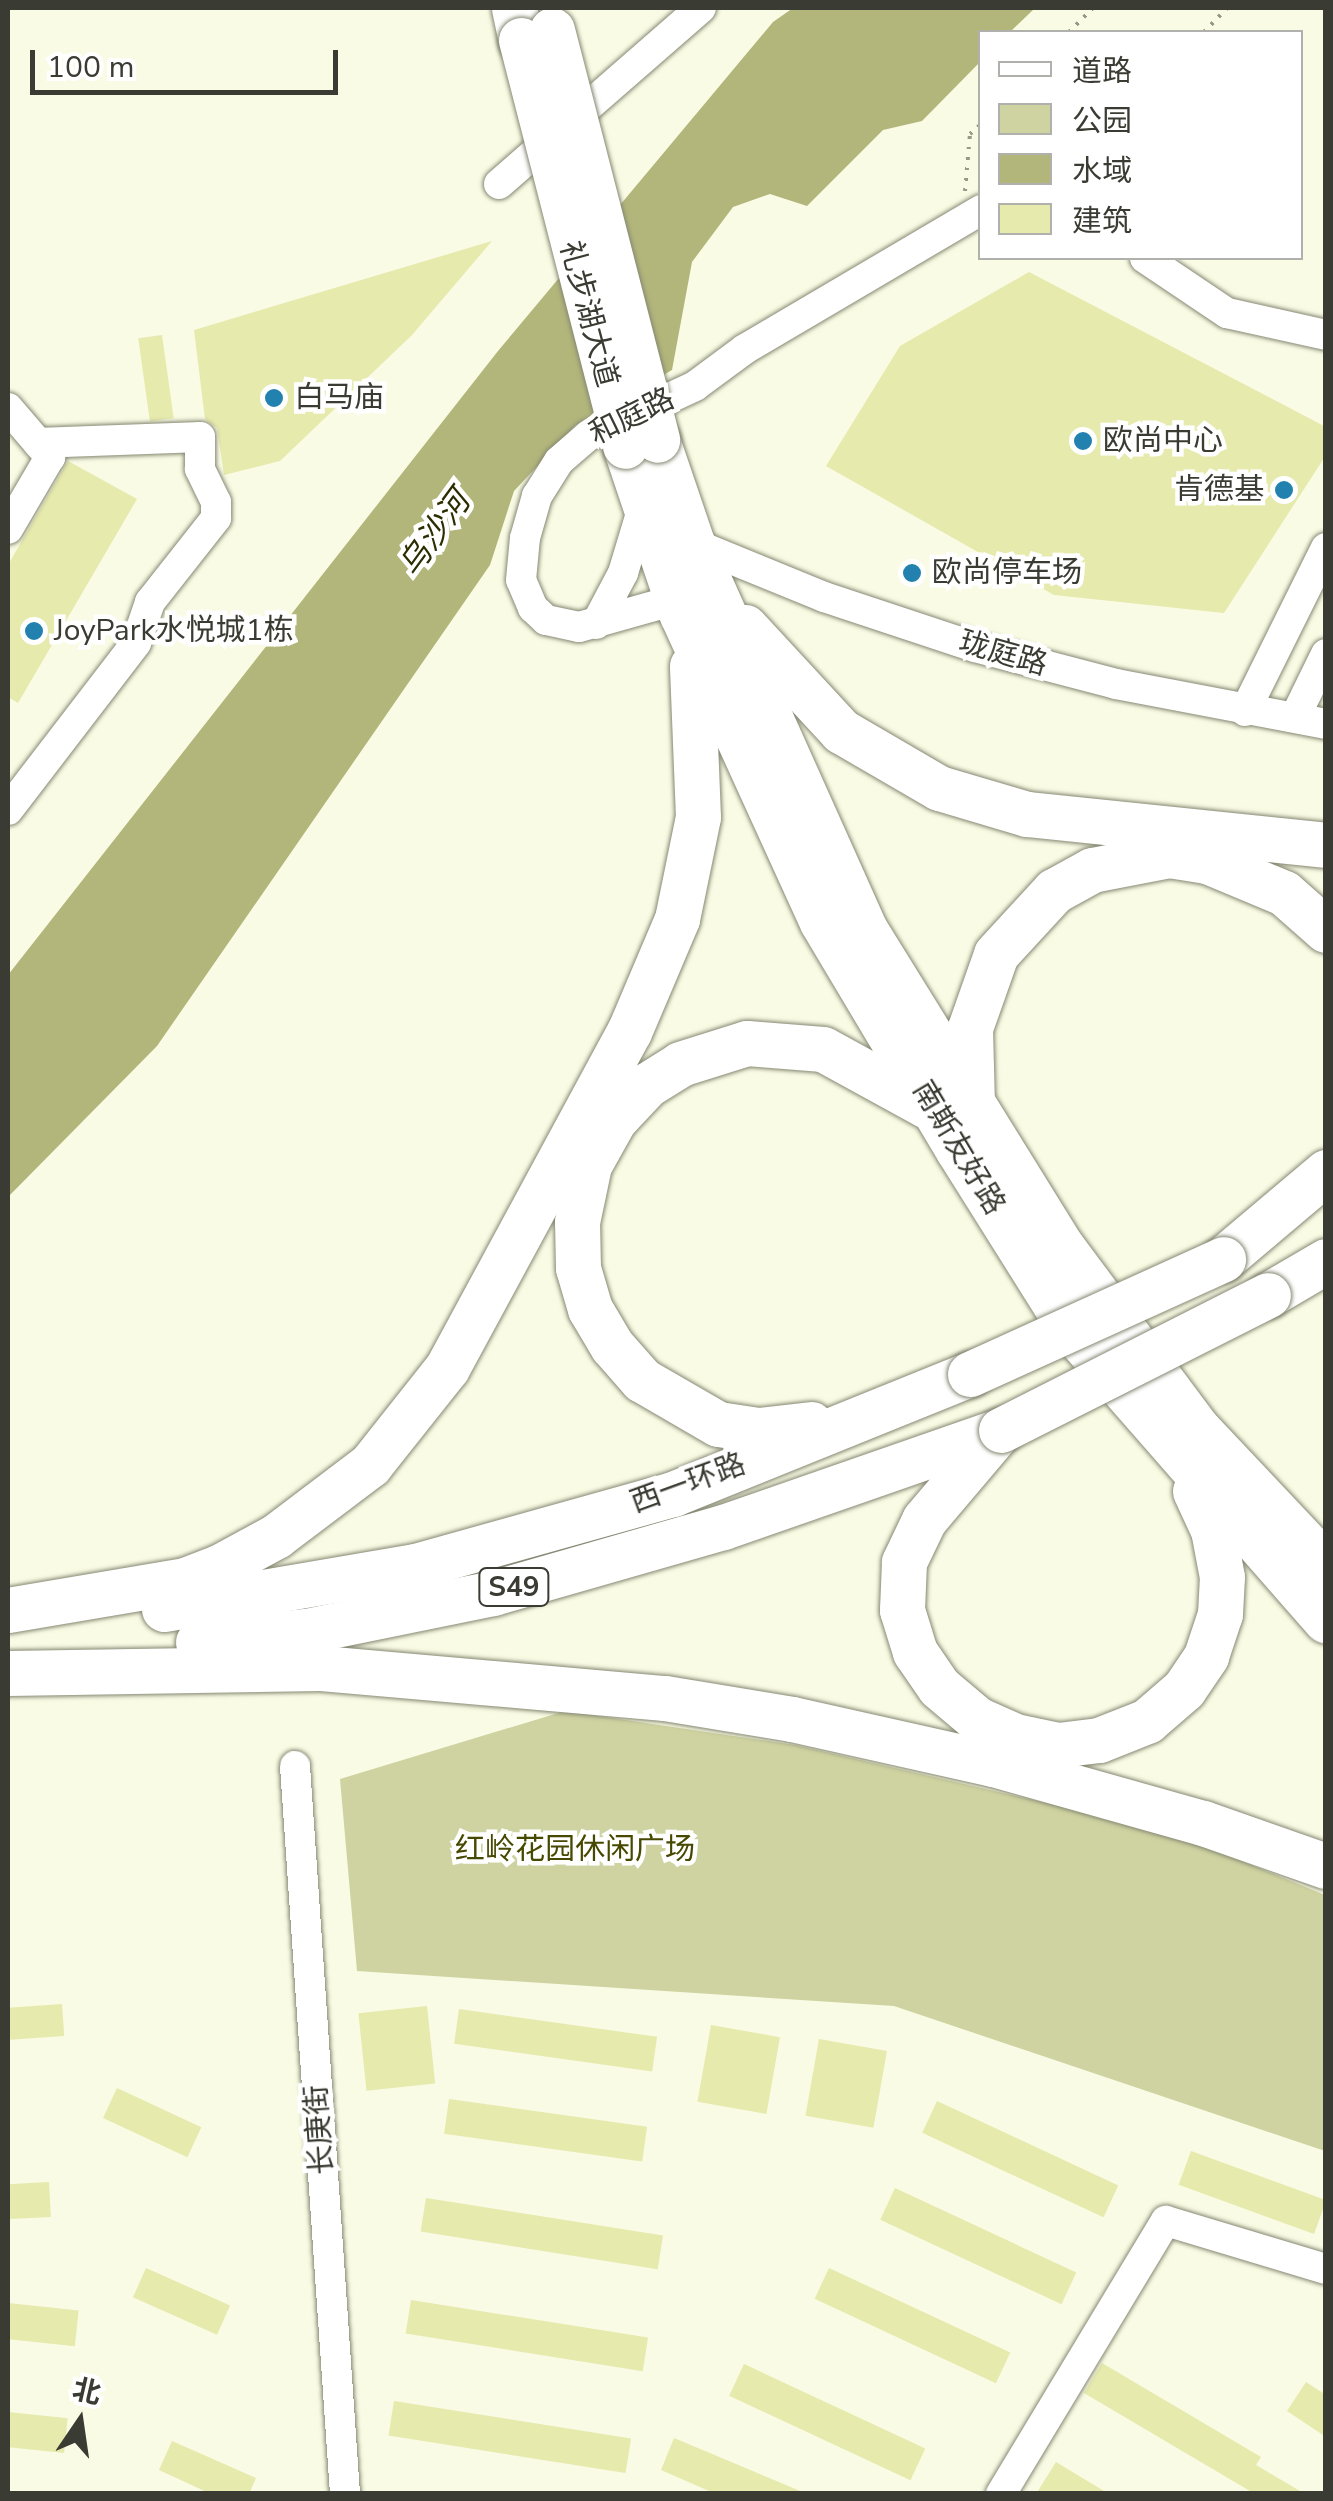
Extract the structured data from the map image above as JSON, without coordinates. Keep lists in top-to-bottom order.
{
  "streets": {
    "highway": [
      "礼步湖大道",
      "南斯友好路",
      "西一环路",
      "S49"
    ],
    "street": ["和庭路", "珑庭路", "长庚街"]
  },
  "crossings": [
    ["礼步湖大道", "和庭路"],
    ["礼步湖大道", "珑庭路"],
    ["礼步湖大道", "南斯友好路"],
    ["和庭路", "南斯友好路"]
  ],
  "water": ["乌沙河"],
  "parks": ["红岭花园休闲广场"],
  "places": [
    "白马庙",
    "欧尚中心",
    "肯德基",
    "欧尚停车场",
    "JoyPark水悦城1栋"
  ],
  "legend": [
    "道路",
    "公园",
    "水域",
    "建筑"
  ],
  "scale_bar": "100 m",
  "north": "top"
}
